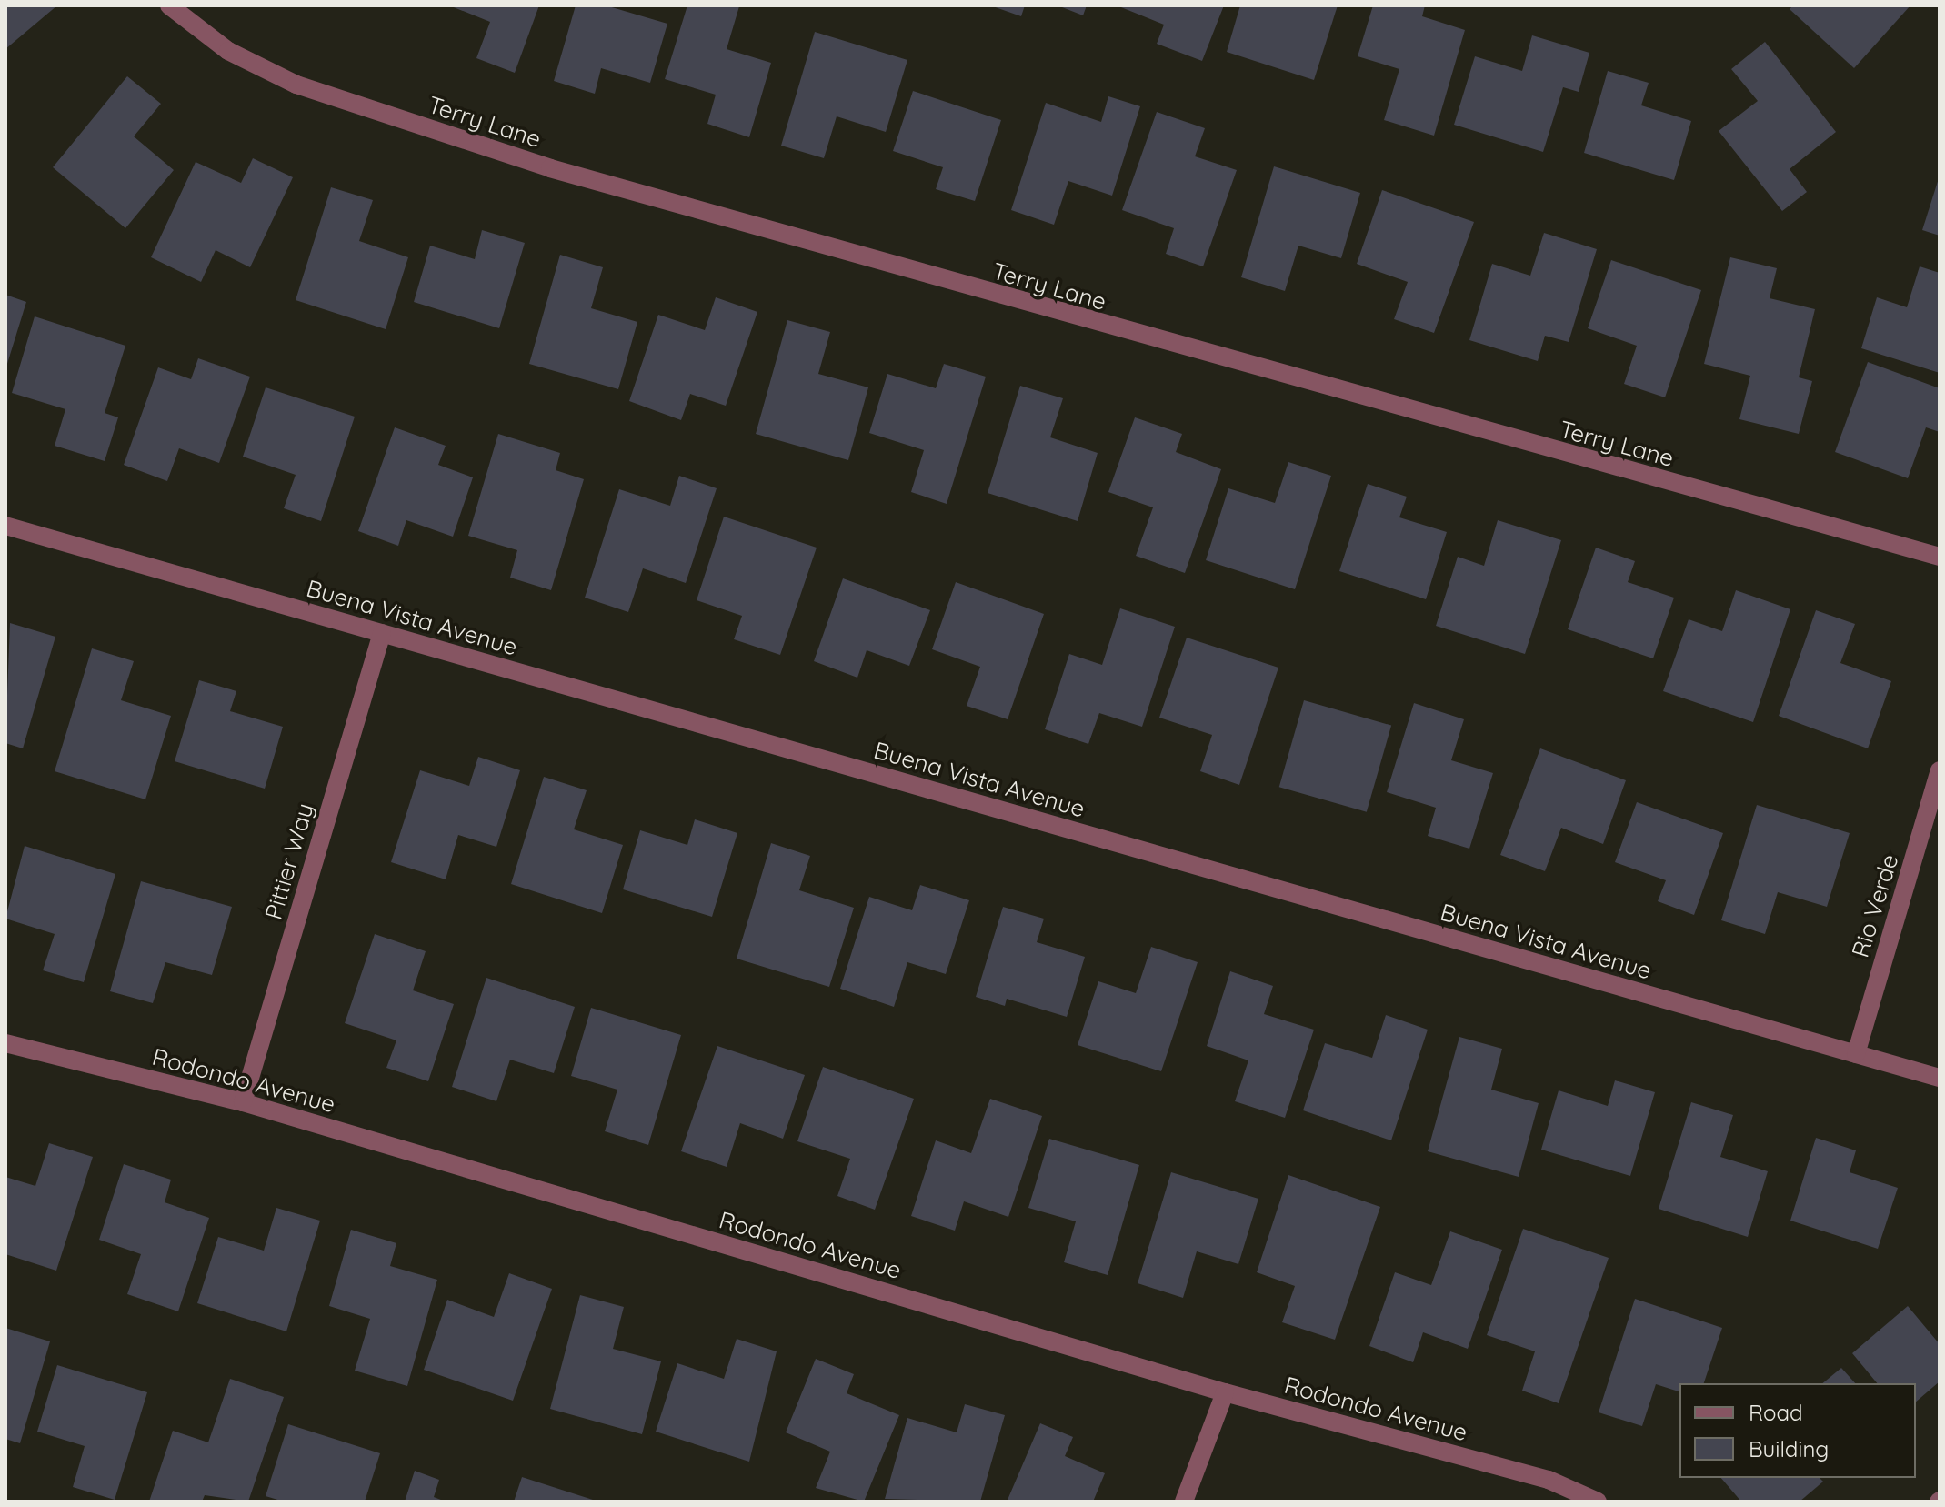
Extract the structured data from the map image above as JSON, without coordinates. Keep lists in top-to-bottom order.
{
  "streets": {
    "street": [
      "Terry Lane",
      "Buena Vista Avenue",
      "Pittier Way",
      "Rio Verde",
      "Rodondo Avenue"
    ]
  },
  "crossings": [
    ["Buena Vista Avenue", "Pittier Way"],
    ["Buena Vista Avenue", "Rio Verde"],
    ["Pittier Way", "Rodondo Avenue"]
  ],
  "legend": ["Road", "Building"]
}
